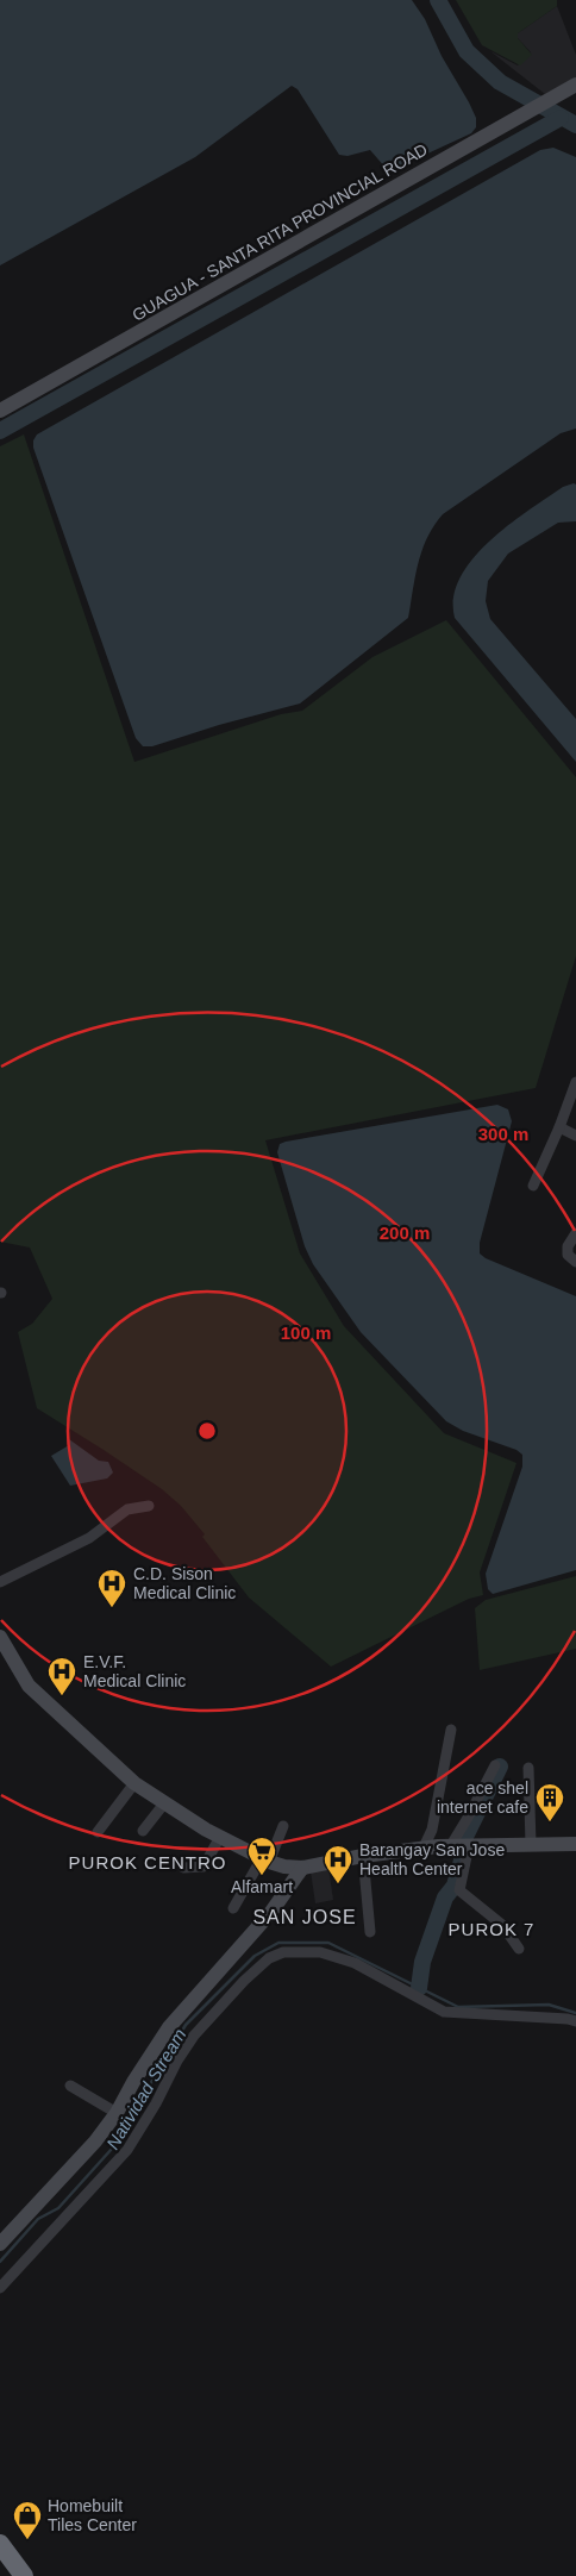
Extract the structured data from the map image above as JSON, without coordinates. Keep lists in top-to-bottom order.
{
  "streets": {
    "street": ["GUAGUA - SANTA RITA PROVINCIAL ROAD"]
  },
  "districts": ["PUROK CENTRO", "SAN JOSE", "PUROK 7"],
  "water": ["Natividad Stream"],
  "places": {
    "hospital": ["C.D. Sison Medical Clinic", "E.V.F. Medical Clinic", "Barangay San Jose Health Center"],
    "building": ["ace shel internet cafe"],
    "supermarket": ["Alfamart"],
    "shop": ["Homebuilt Tiles Center"]
  },
  "rings": ["300 m", "200 m", "100 m"]
}
